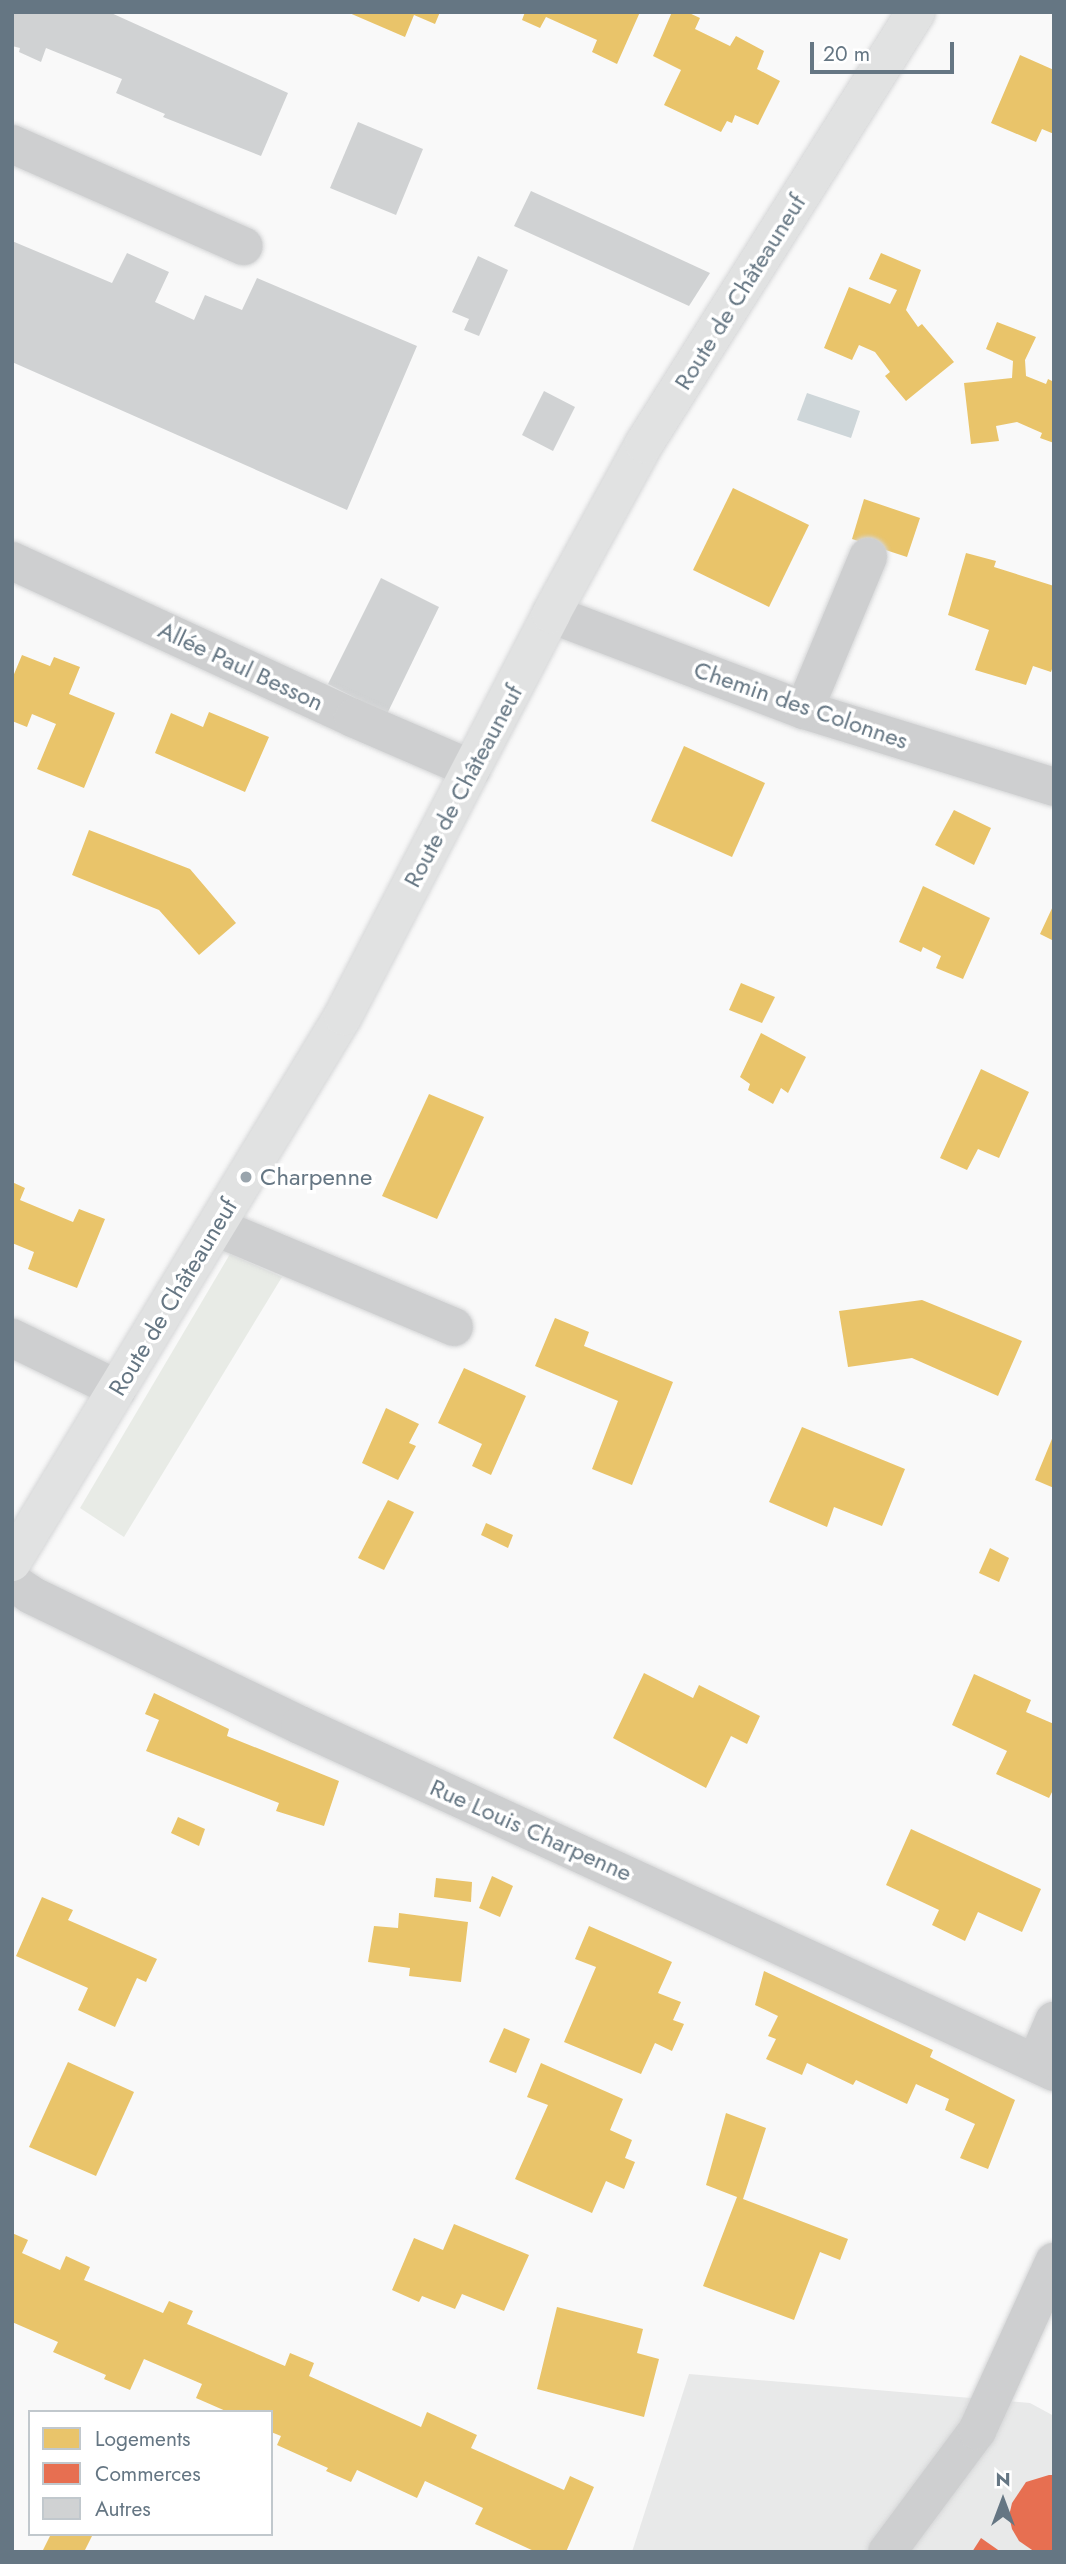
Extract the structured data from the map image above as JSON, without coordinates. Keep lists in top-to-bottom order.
{
  "streets": {
    "main road": ["Route de Châteauneuf"],
    "street": ["Allée Paul Besson", "Chemin des Colonnes", "Rue Louis Charpenne"]
  },
  "crossings": [
    ["Route de Châteauneuf", "Allée Paul Besson"],
    ["Route de Châteauneuf", "Chemin des Colonnes"]
  ],
  "places": ["Charpenne"],
  "legend": ["Logements", "Commerces", "Autres"],
  "scale_bar": "20 m",
  "north": "top"
}
